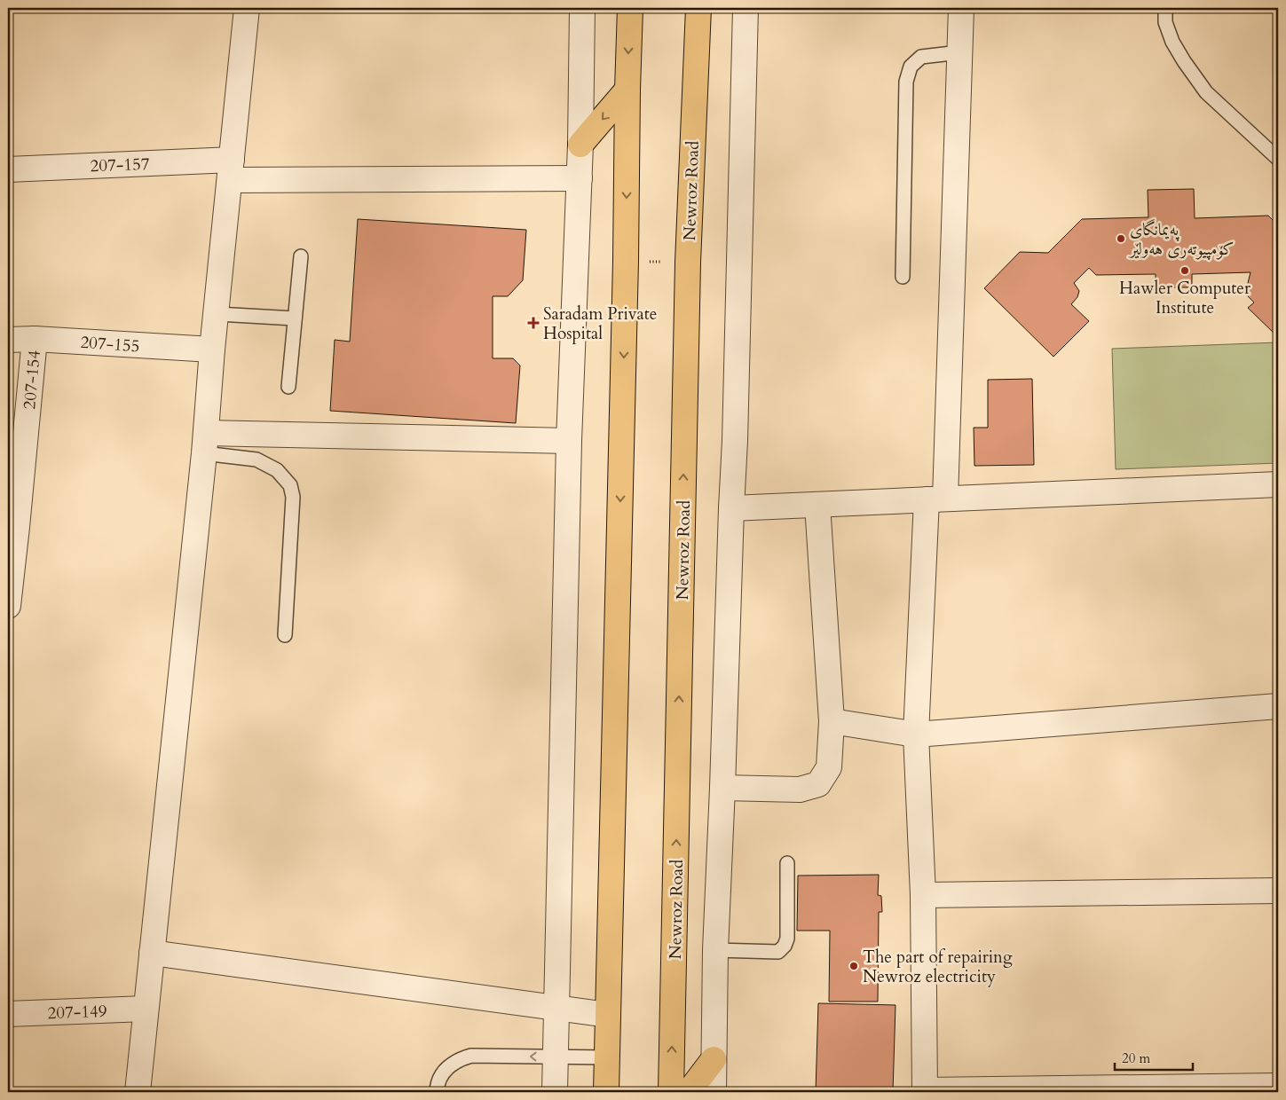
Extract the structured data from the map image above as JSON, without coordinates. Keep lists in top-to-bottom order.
{
  "streets": {
    "main road": ["Newroz Road"],
    "street": [
      "207-157",
      "207-155",
      "207-154",
      "207-149"
    ]
  },
  "crossings": [
    ["207-155", "207-154"]
  ],
  "places": {
    "other": ["پەیمانگای کۆمپیوتەری هەولێر", "Hawler Computer Institute", "The part of repairing Newroz electricity"],
    "health": ["Saradam Private Hospital"]
  },
  "scale_bar": "20 m"
}
